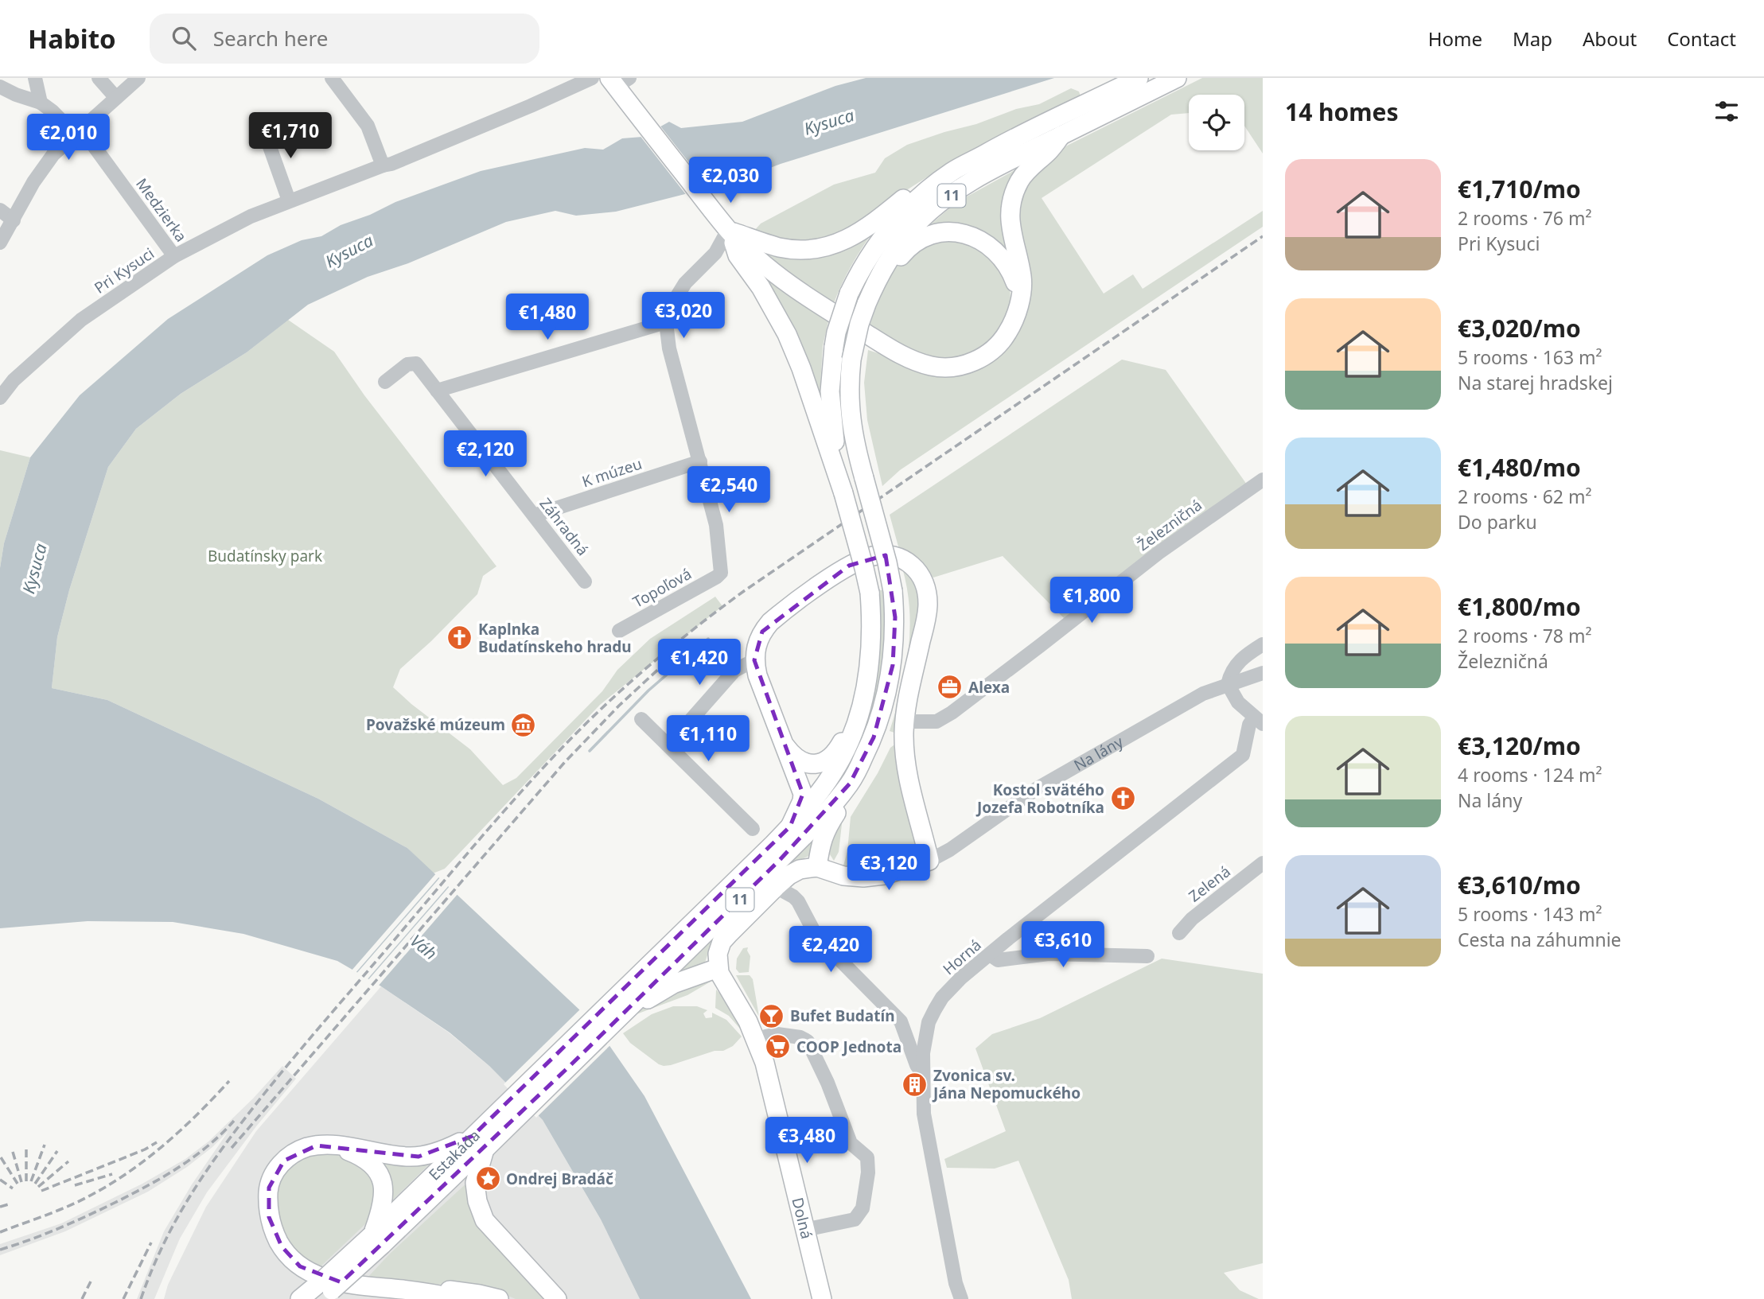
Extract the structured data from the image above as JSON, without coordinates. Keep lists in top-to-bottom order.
{
  "streets": {
    "main road": [
      "11",
      "Na lány",
      "Estakáda",
      "Dolná"
    ],
    "street": [
      "Medzierka",
      "Pri Kysuci",
      "K múzeu",
      "Železničná",
      "Záhradná",
      "Topoľová",
      "Zelená",
      "Horná"
    ]
  },
  "crossings": [
    ["11", "Estakáda"],
    ["Medzierka", "Pri Kysuci"],
    ["K múzeu", "Záhradná"],
    ["K múzeu", "Topoľová"]
  ],
  "water": ["Kysuca", "Váh"],
  "parks": ["Budatínsky park"],
  "places": {
    "church": ["Kaplnka Budatínskeho hradu", "Kostol svätého Jozefa Robotníka"],
    "office": ["Alexa"],
    "museum": ["Považské múzeum"],
    "bar": ["Bufet Budatín"],
    "supermarket": ["COOP Jednota"],
    "building": ["Zvonica sv. Jána Nepomuckého"],
    "place": ["Ondrej Bradáč"]
  },
  "page": {
    "header": "Habito",
    "search": "Search here",
    "nav": [
      "Home",
      "Map",
      "About",
      "Contact"
    ],
    "heading": "14 homes",
    "price": [
      "€1,710",
      "€2,010",
      "€2,030",
      "€3,020",
      "€1,480",
      "€2,120",
      "€2,540",
      "€1,800",
      "€1,420",
      "€1,110",
      "€3,120",
      "€3,610",
      "€2,420",
      "€3,480"
    ],
    "list": [
      {
        "name": "€1,710/mo",
        "note": "2 rooms · 76 m² · Pri Kysuci"
      },
      {
        "name": "€3,020/mo",
        "note": "5 rooms · 163 m² · Na starej hradskej"
      },
      {
        "name": "€1,480/mo",
        "note": "2 rooms · 62 m² · Do parku"
      },
      {
        "name": "€1,800/mo",
        "note": "2 rooms · 78 m² · Železničná"
      },
      {
        "name": "€3,120/mo",
        "note": "4 rooms · 124 m² · Na lány"
      },
      {
        "name": "€3,610/mo",
        "note": "5 rooms · 143 m² · Cesta na záhumnie"
      }
    ]
  }
}
